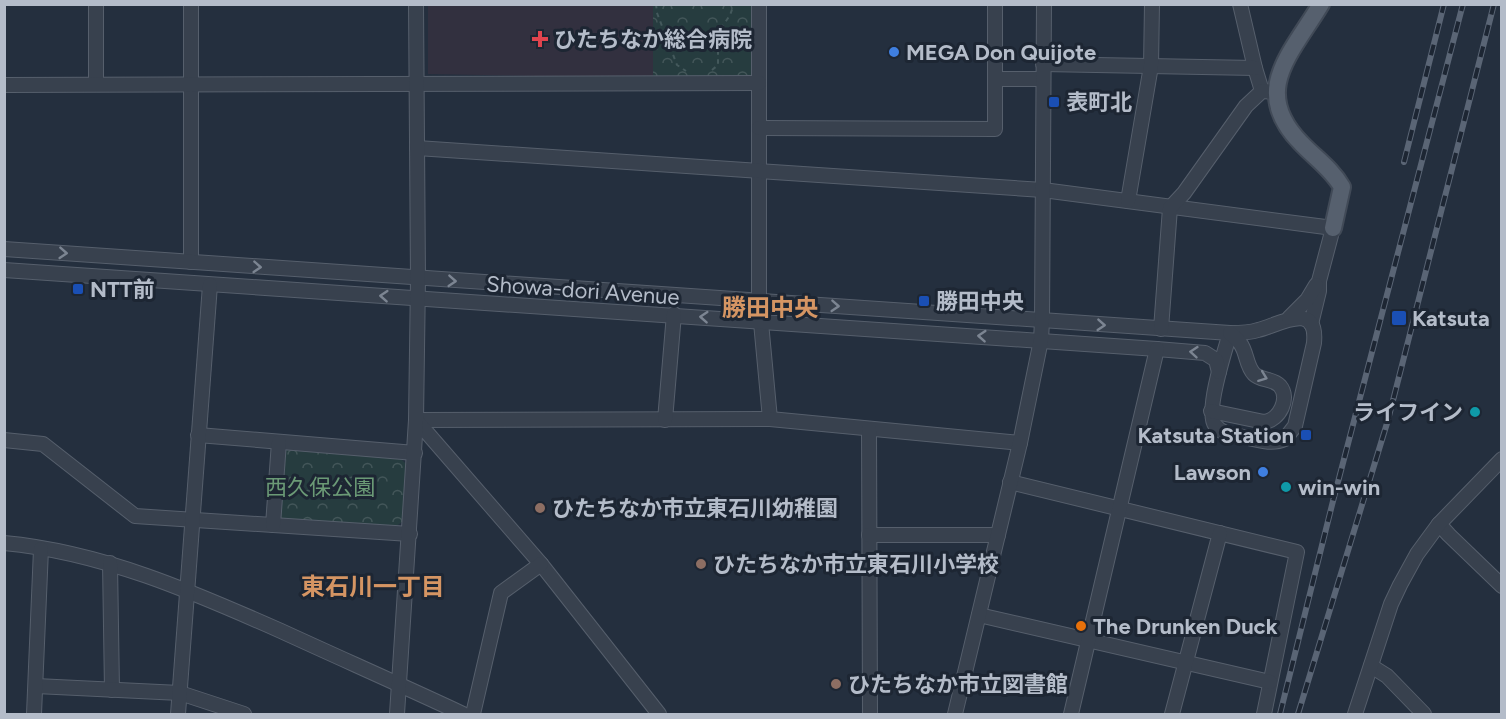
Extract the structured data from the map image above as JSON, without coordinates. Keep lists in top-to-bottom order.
{
  "streets": {
    "street": ["Showa-dori Avenue"]
  },
  "districts": ["勝田中央", "東石川一丁目"],
  "parks": ["西久保公園"],
  "places": {
    "health": ["ひたちなか総合病院"],
    "other": [
      "MEGA Don Quijote",
      "ライフイン",
      "Lawson",
      "win-win",
      "ひたちなか市立東石川幼稚園",
      "ひたちなか市立東石川小学校",
      "The Drunken Duck",
      "ひたちなか市立図書館"
    ],
    "transit": [
      "表町北",
      "NTT前",
      "勝田中央",
      "Katsuta",
      "Katsuta Station"
    ]
  }
}
